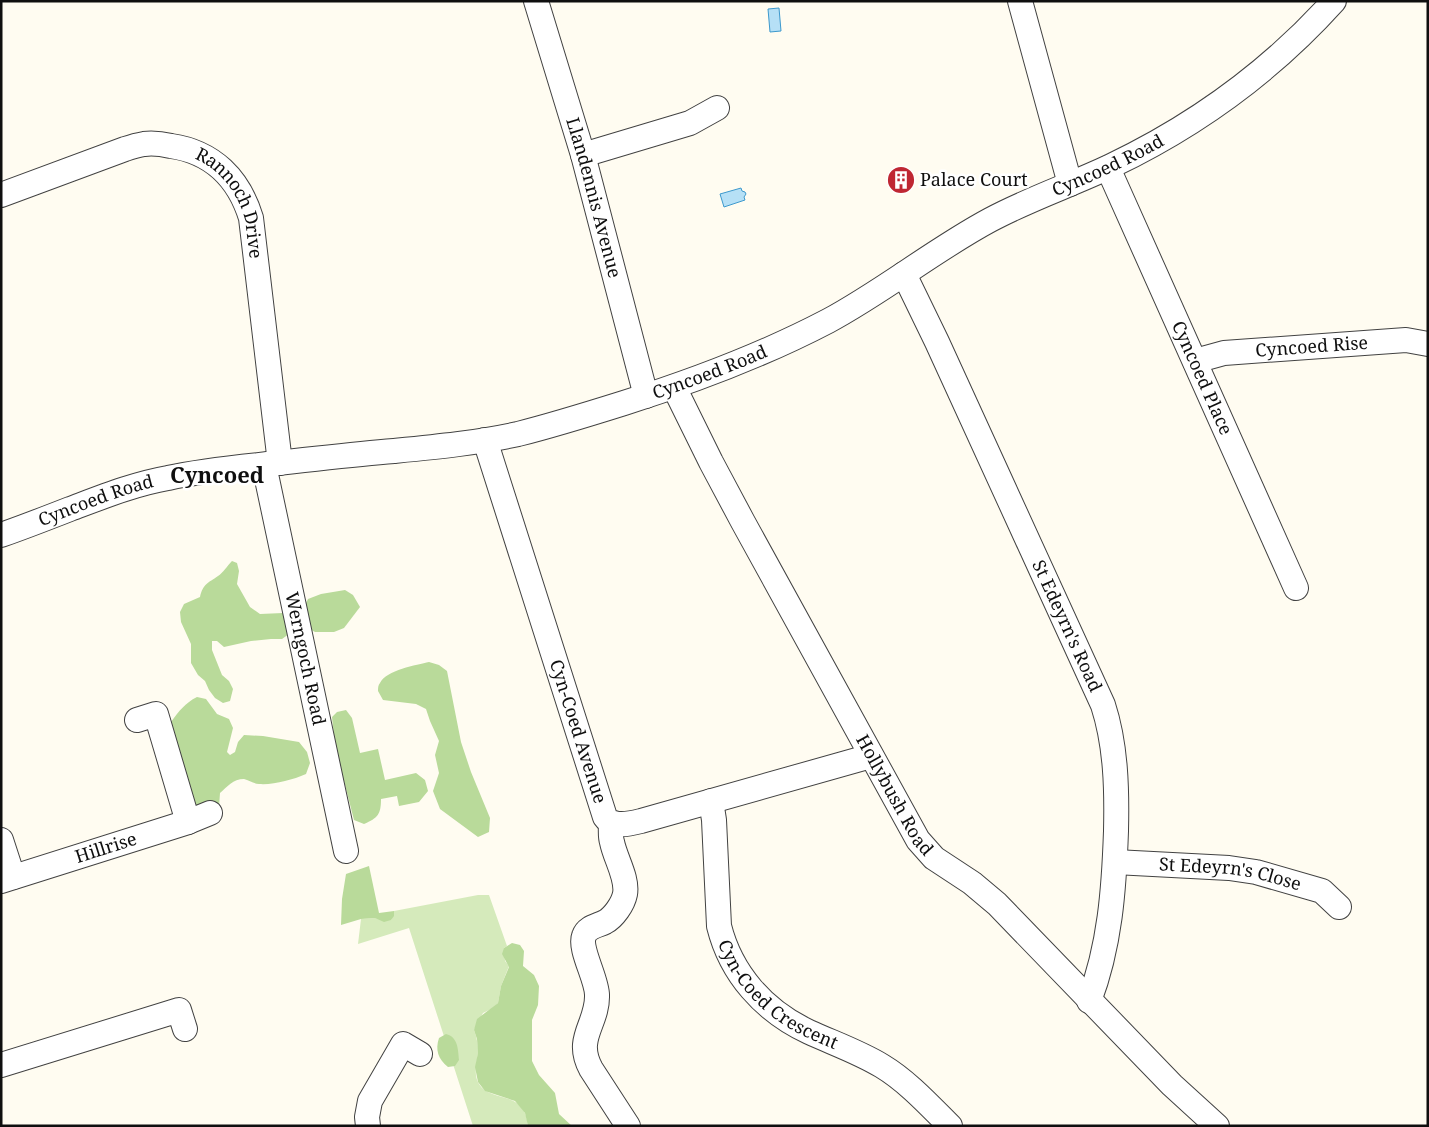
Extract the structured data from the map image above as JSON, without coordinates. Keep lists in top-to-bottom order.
{
  "streets": {
    "street": [
      "Cyncoed Road",
      "Llandennis Avenue",
      "Rannoch Drive",
      "Cyncoed Rise",
      "Cyncoed Place",
      "St Edeyrn's Road",
      "Werngoch Road",
      "Cyn-Coed Avenue",
      "Hollybush Road",
      "Hillrise",
      "St Edeyrn's Close",
      "Cyn-Coed Crescent"
    ]
  },
  "crossings": [
    ["Cyncoed Road", "Llandennis Avenue"],
    ["Cyncoed Road", "Rannoch Drive"],
    ["Cyncoed Road", "Cyncoed Place"],
    ["Cyncoed Road", "St Edeyrn's Road"],
    ["Cyncoed Road", "Werngoch Road"],
    ["Cyncoed Road", "Cyn-Coed Avenue"],
    ["Cyncoed Road", "Hollybush Road"],
    ["Rannoch Drive", "Werngoch Road"],
    ["Cyncoed Rise", "Cyncoed Place"],
    ["St Edeyrn's Road", "Hollybush Road"],
    ["St Edeyrn's Road", "St Edeyrn's Close"],
    ["Cyn-Coed Avenue", "Hollybush Road"],
    ["Cyn-Coed Avenue", "Cyn-Coed Crescent"]
  ],
  "districts": ["Cyncoed"],
  "places": {
    "building": ["Palace Court"]
  }
}
